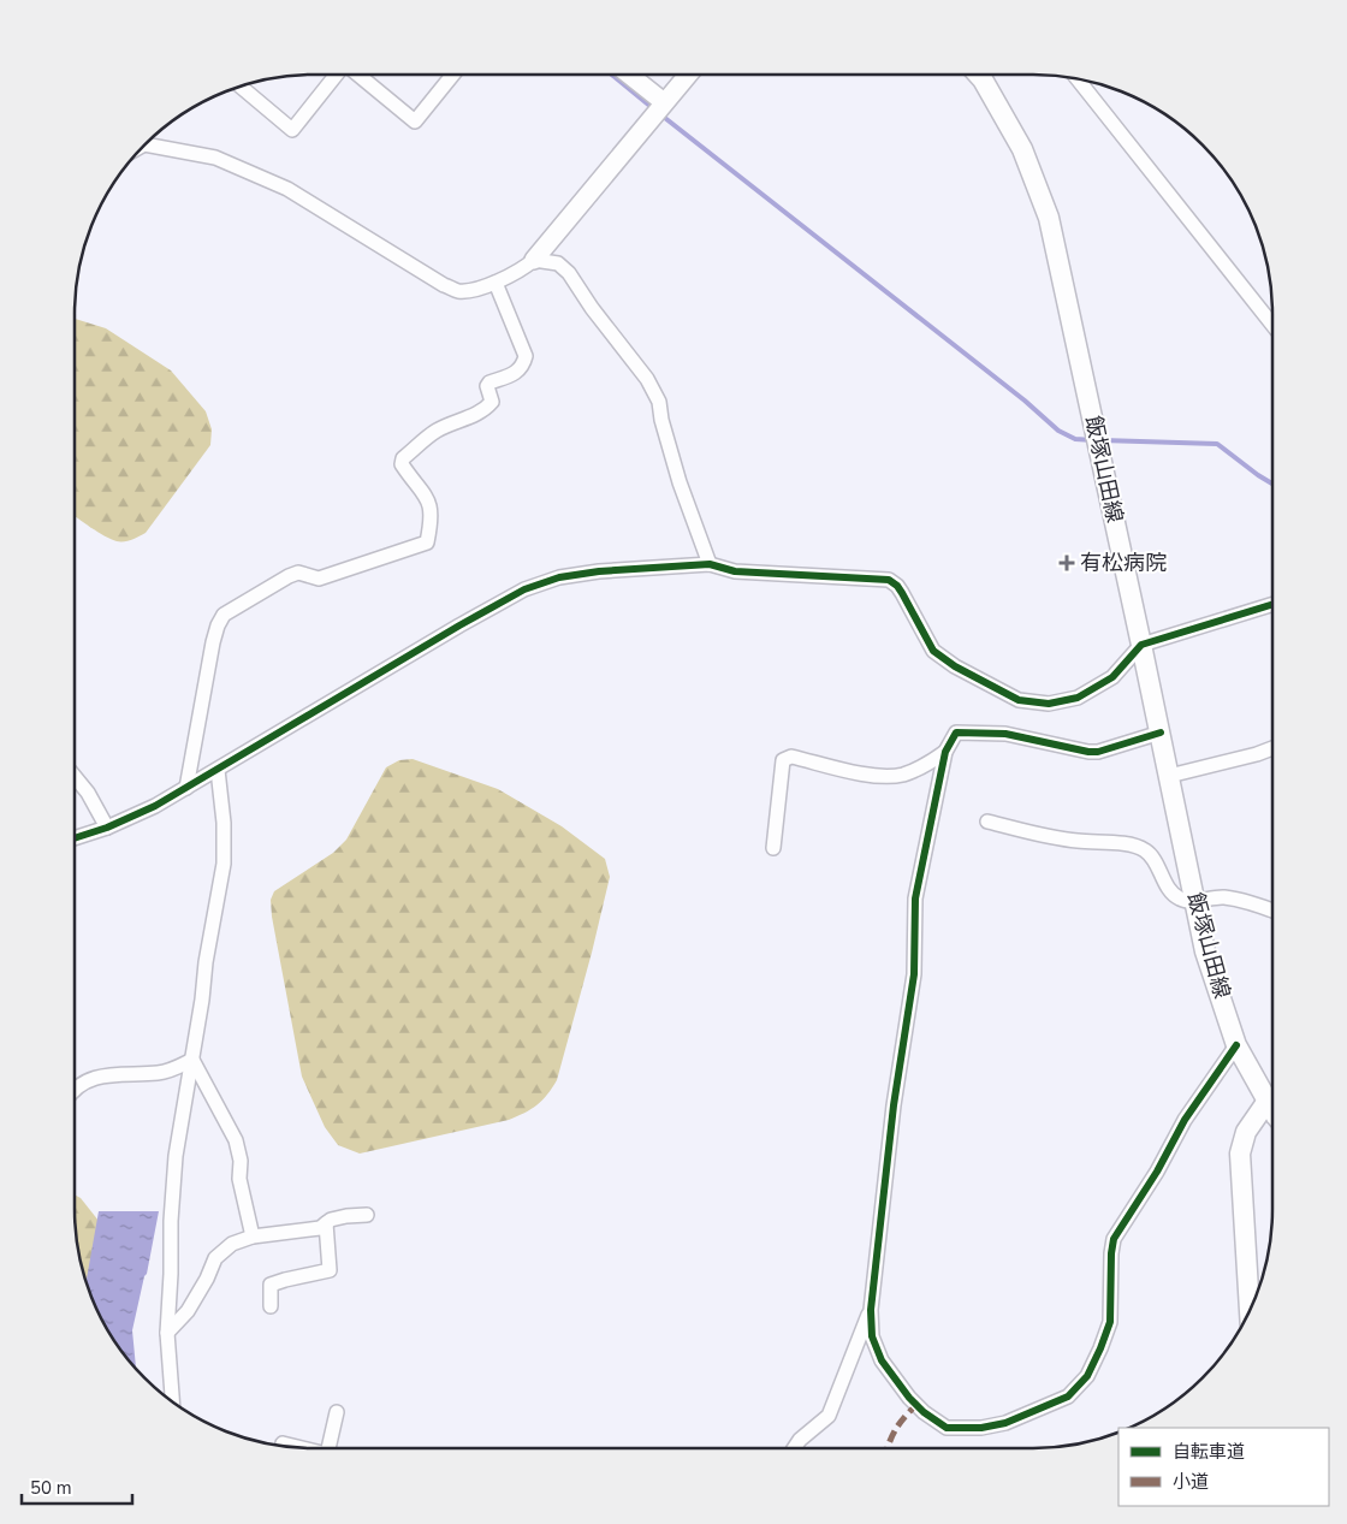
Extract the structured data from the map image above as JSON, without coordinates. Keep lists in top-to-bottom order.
{
  "streets": {
    "main road": ["飯塚山田線"]
  },
  "places": {
    "health": ["有松病院"]
  },
  "legend": ["自転車道", "小道"],
  "scale_bar": "50 m"
}
